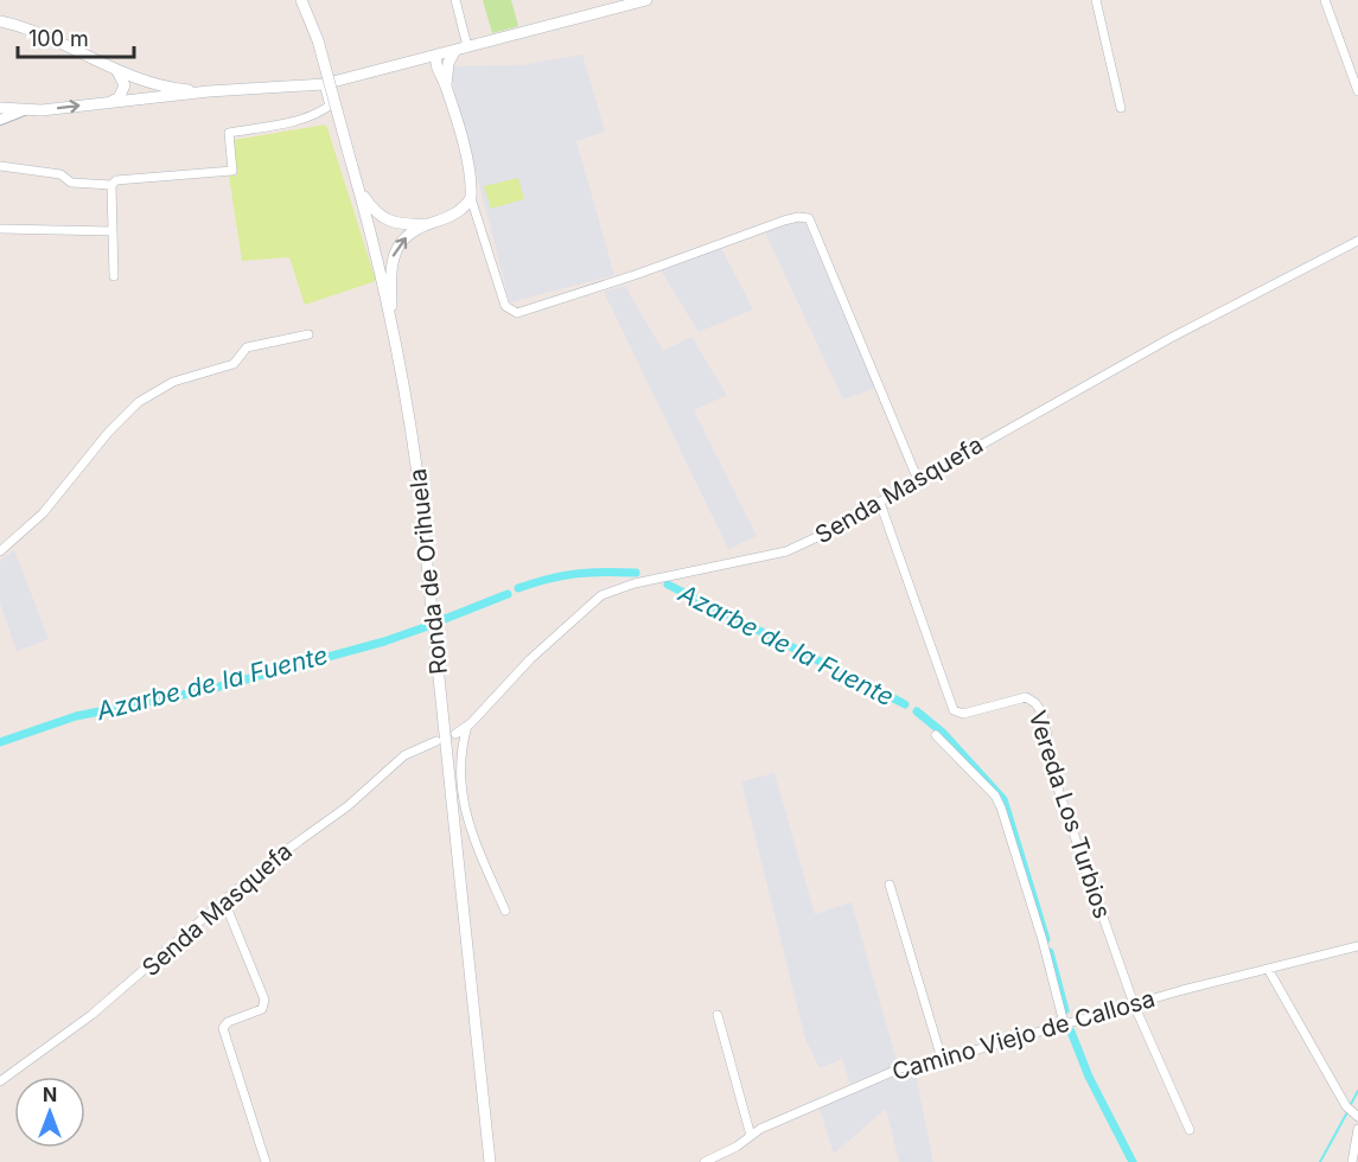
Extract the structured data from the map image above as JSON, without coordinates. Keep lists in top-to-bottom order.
{
  "streets": {
    "main road": ["Ronda de Orihuela"],
    "street": ["Senda Masquefa", "Vereda Los Turbios", "Camino Viejo de Callosa"]
  },
  "crossings": [
    ["Senda Masquefa", "Vereda Los Turbios"],
    ["Vereda Los Turbios", "Camino Viejo de Callosa"]
  ],
  "water": ["Azarbe de la Fuente"],
  "scale_bar": "100 m",
  "north": "top"
}
